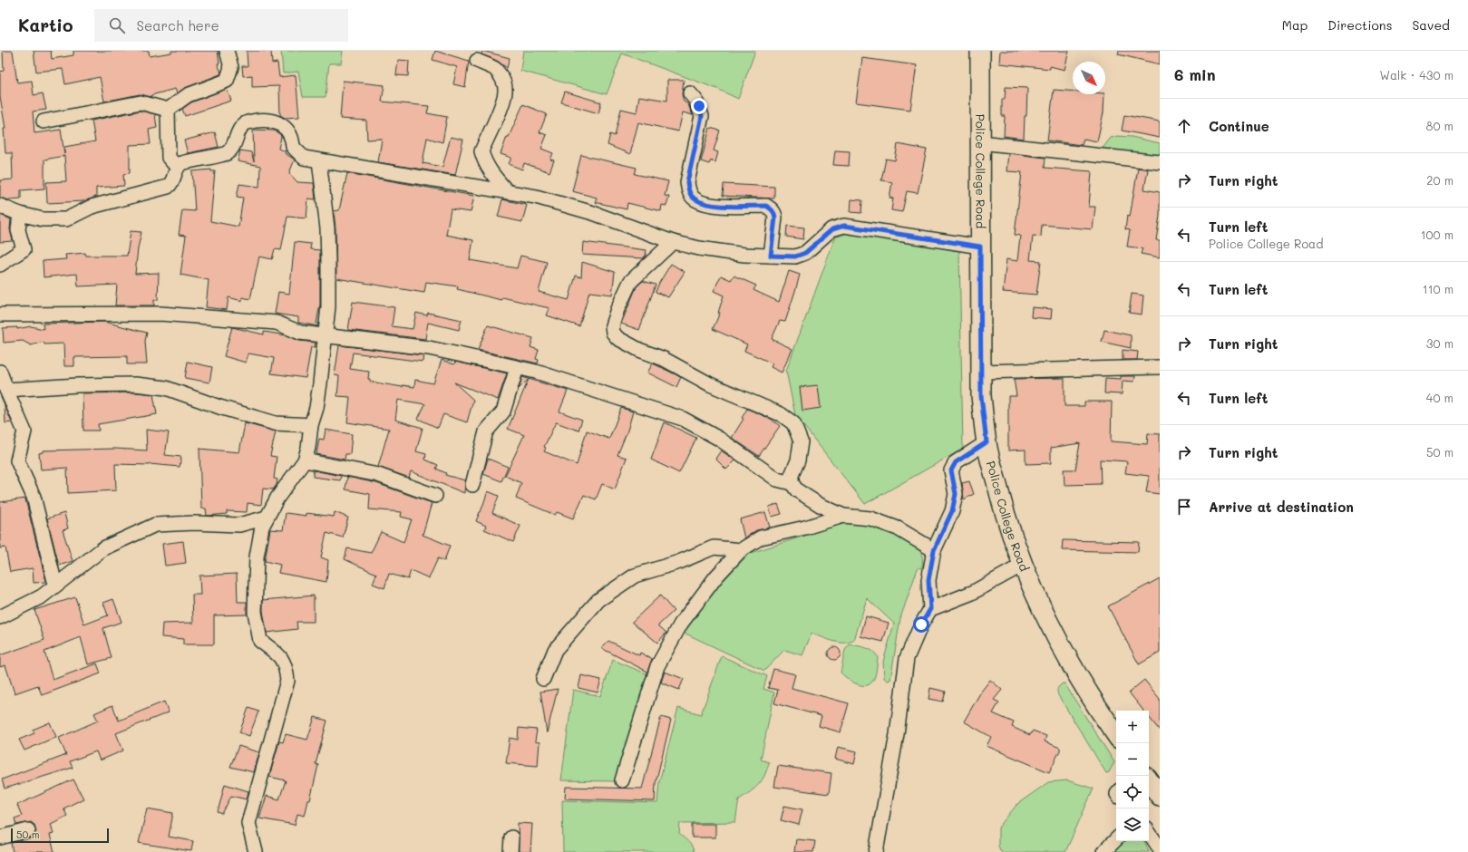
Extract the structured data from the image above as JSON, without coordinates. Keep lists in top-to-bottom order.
{
  "streets": {
    "street": ["Police College Road"]
  },
  "scale_bar": "50 m",
  "north": "bottom right",
  "page": {
    "header": "Kartio",
    "search": "Search here",
    "nav": ["Map", "Directions", "Saved"],
    "heading": ["6 min", "Walk · 430 m"],
    "list": [
      ["Continue", "80 m"],
      ["Turn right", "20 m"],
      ["Turn left", "Police College Road", "100 m"],
      ["Turn left", "110 m"],
      ["Turn right", "30 m"],
      ["Turn left", "40 m"],
      ["Turn right", "50 m"],
      "Arrive at destination"
    ],
    "map_buttons": ["+", "−"],
    "scale": "50 m"
  }
}
